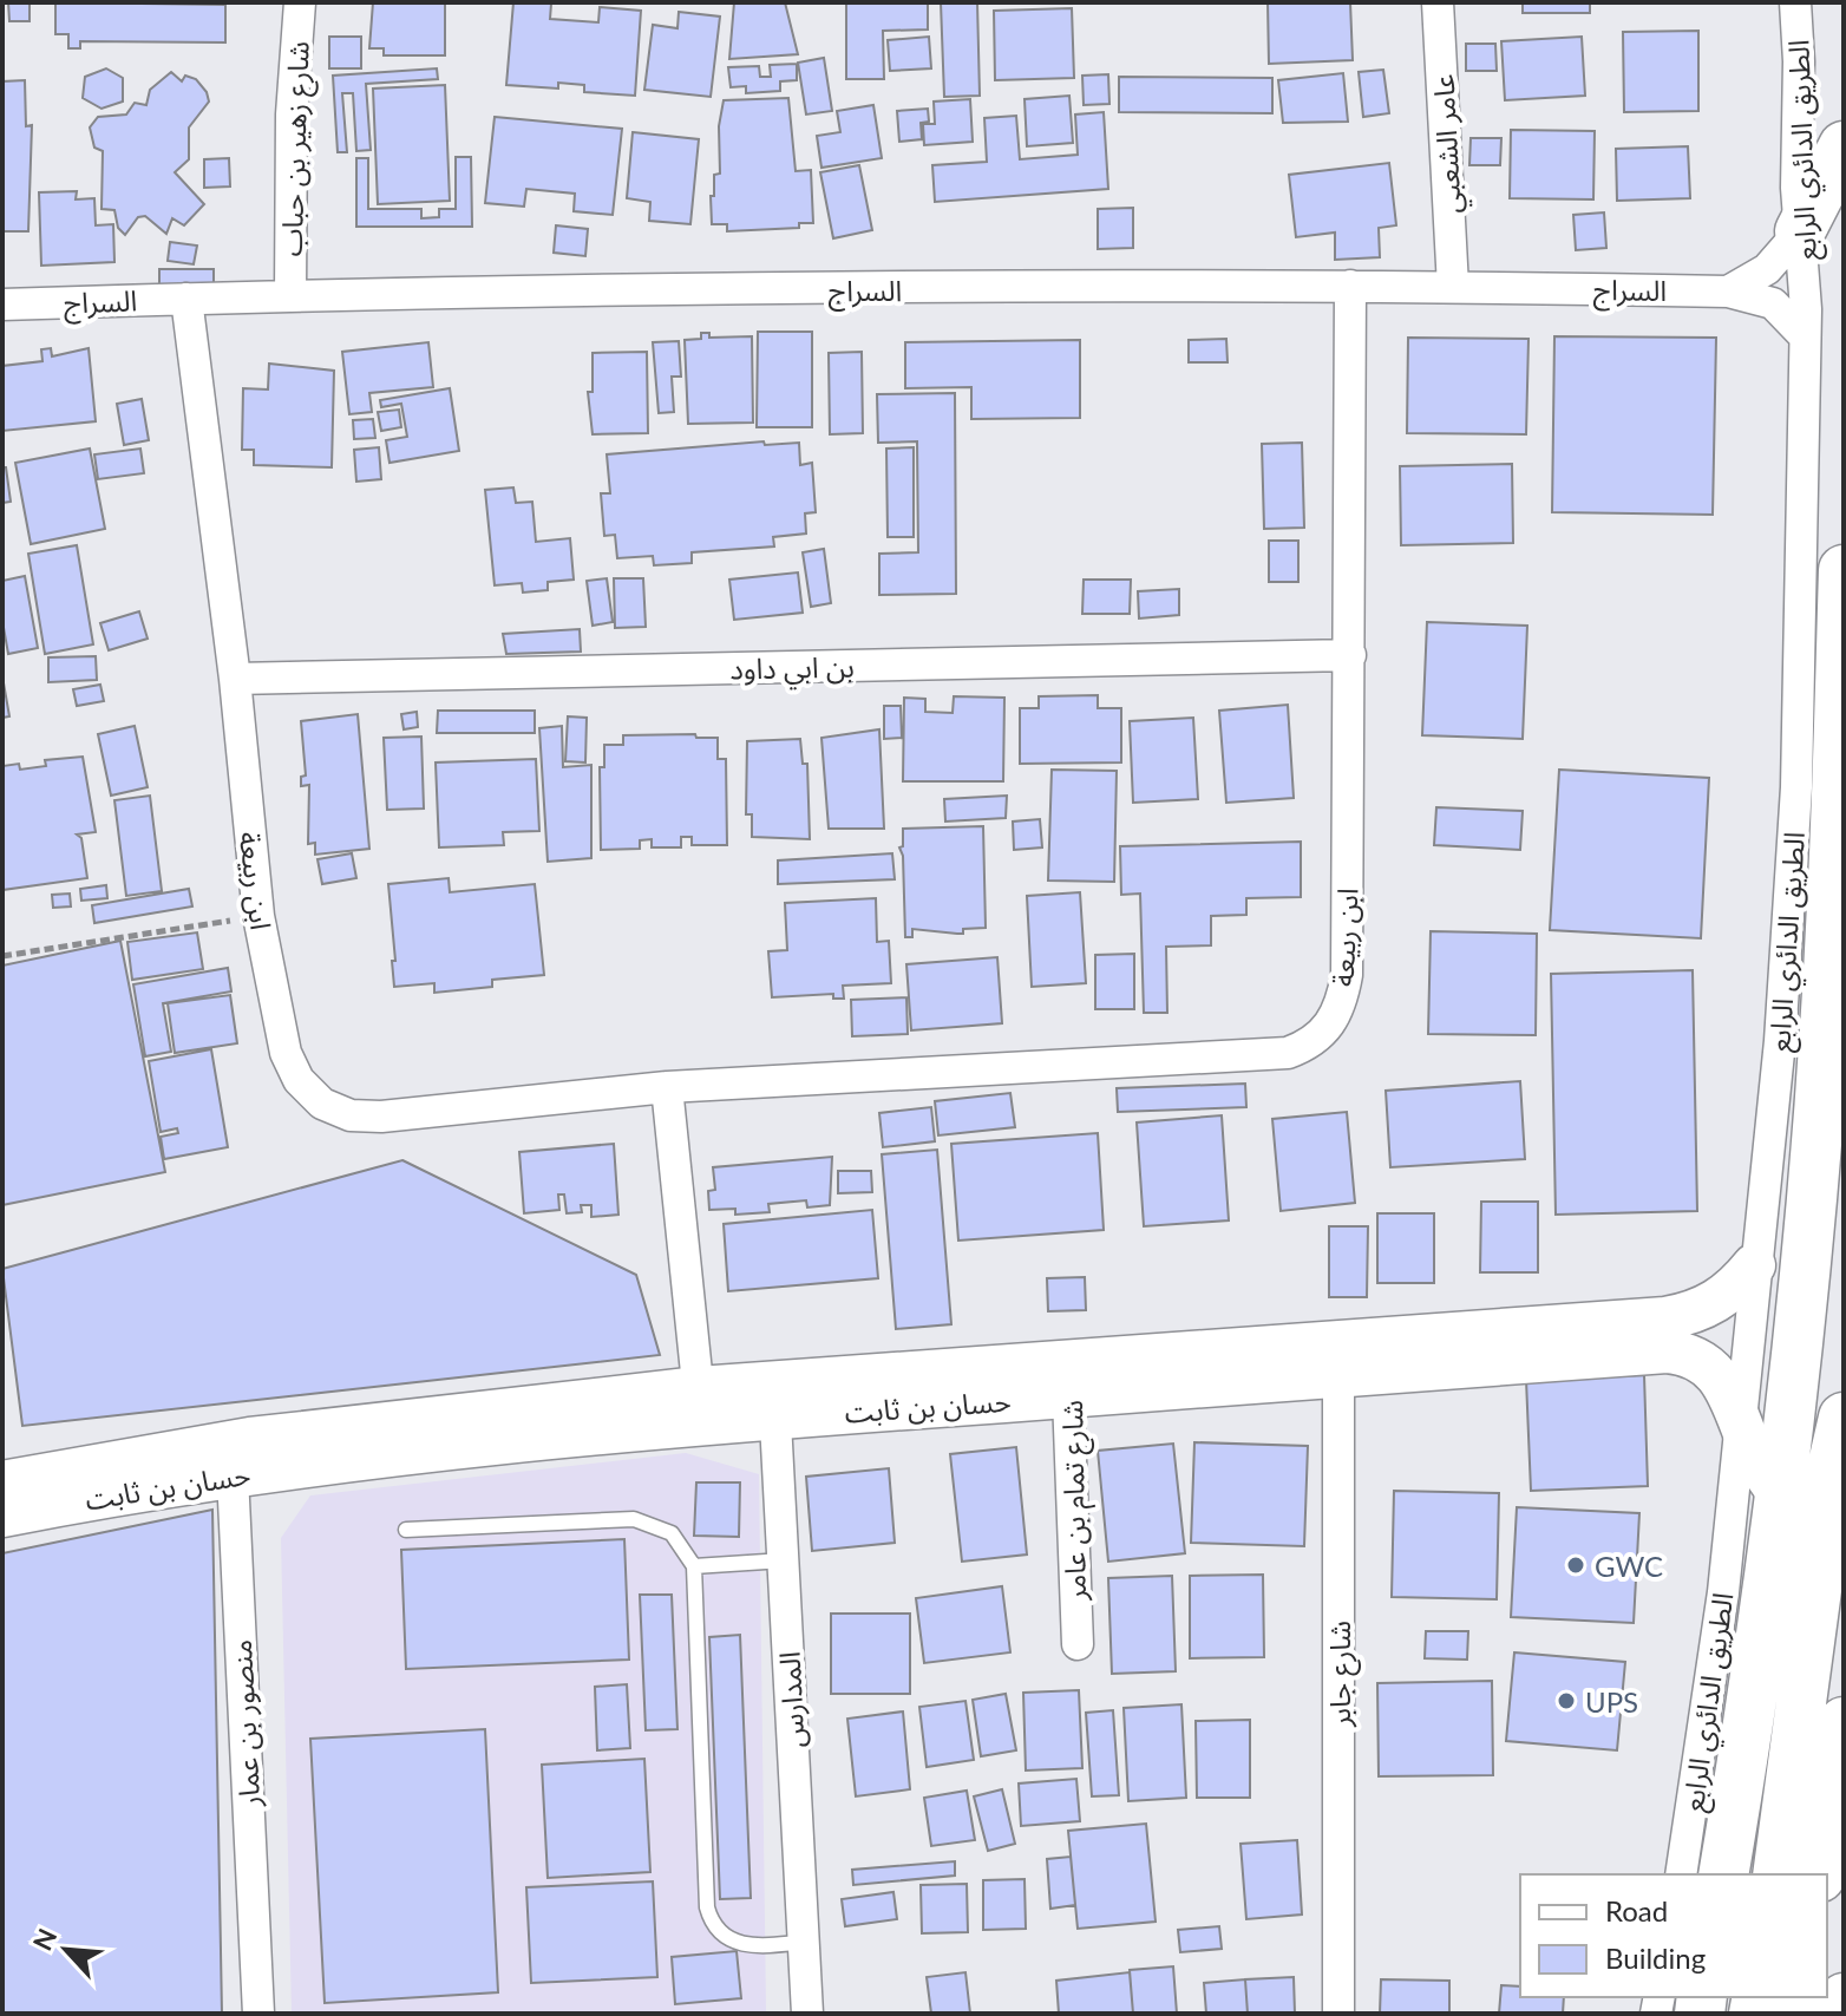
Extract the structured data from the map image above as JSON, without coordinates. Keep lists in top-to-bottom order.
{
  "streets": {
    "main road": ["الطريق الدائري الرابع"],
    "street": [
      "عامر الشعبي",
      "شارع زهير بن حباب",
      "السراج",
      "بن ابي داود",
      "ابن ربيعة",
      "حسان بن ثابت",
      "شارع تمام بن عامر",
      "شارع جابر",
      "المدارس",
      "منصور بن عمار"
    ]
  },
  "crossings": [
    ["عامر الشعبي", "السراج"],
    ["شارع زهير بن حباب", "السراج"],
    ["الطريق الدائري الرابع", "السراج"],
    ["الطريق الدائري الرابع", "حسان بن ثابت"],
    ["السراج", "ابن ربيعة"],
    ["بن ابي داود", "ابن ربيعة"],
    ["حسان بن ثابت", "شارع تمام بن عامر"],
    ["حسان بن ثابت", "شارع جابر"],
    ["حسان بن ثابت", "المدارس"],
    ["حسان بن ثابت", "منصور بن عمار"]
  ],
  "places": ["GWC", "UPS"],
  "legend": ["Road", "Building"],
  "north": "top left"
}
